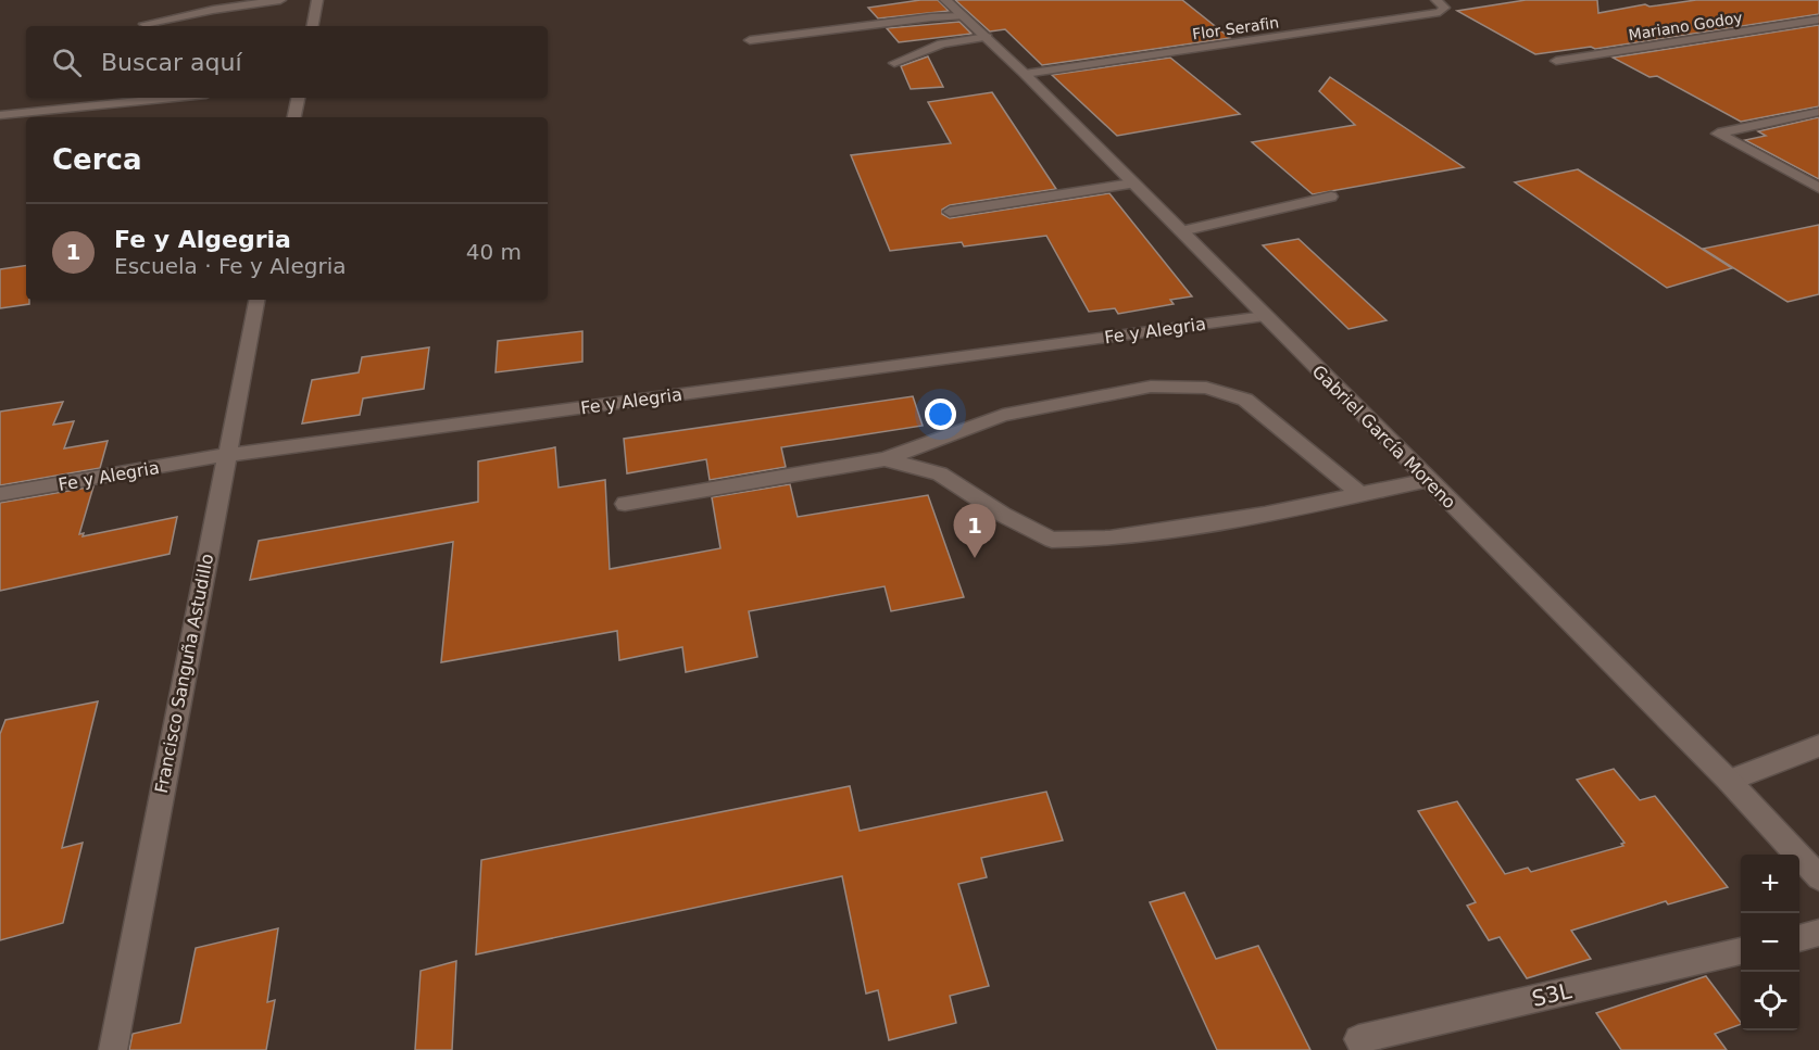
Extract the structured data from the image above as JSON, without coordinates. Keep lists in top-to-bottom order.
{
  "streets": {
    "street": [
      "Mariano Godoy",
      "Flor Serafin",
      "Fe y Alegria",
      "Gabriel García Moreno",
      "Francisco Sanguña Astudillo",
      "S3L"
    ]
  },
  "crossings": [
    ["Flor Serafin", "Gabriel García Moreno"],
    ["Fe y Alegria", "Gabriel García Moreno"],
    ["Fe y Alegria", "Francisco Sanguña Astudillo"]
  ],
  "page": {
    "search": "Buscar aquí",
    "heading": "Cerca",
    "list": [
      {
        "mark": "1",
        "name": "Fe y Algegria",
        "note": "Escuela · Fe y Alegria",
        "value": "40 m"
      }
    ],
    "pins": "1",
    "map_buttons": ["+", "−"]
  }
}
